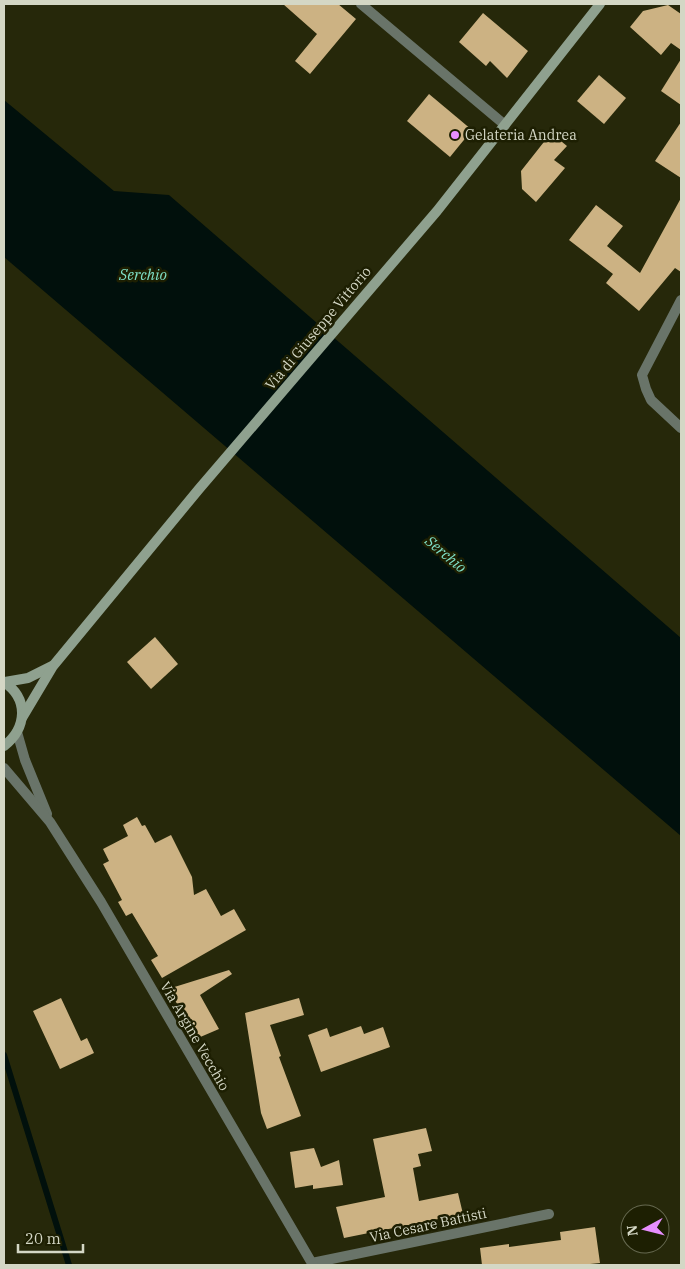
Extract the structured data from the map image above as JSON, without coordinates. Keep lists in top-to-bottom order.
{
  "streets": {
    "main road": ["Via di Giuseppe Vittorio"],
    "street": ["Via Argine Vecchio", "Via Cesare Battisti"]
  },
  "crossings": [
    ["Via Argine Vecchio", "Via Cesare Battisti"]
  ],
  "water": ["Serchio"],
  "places": ["Gelateria Andrea"],
  "scale_bar": "20 m",
  "north": "left"
}
